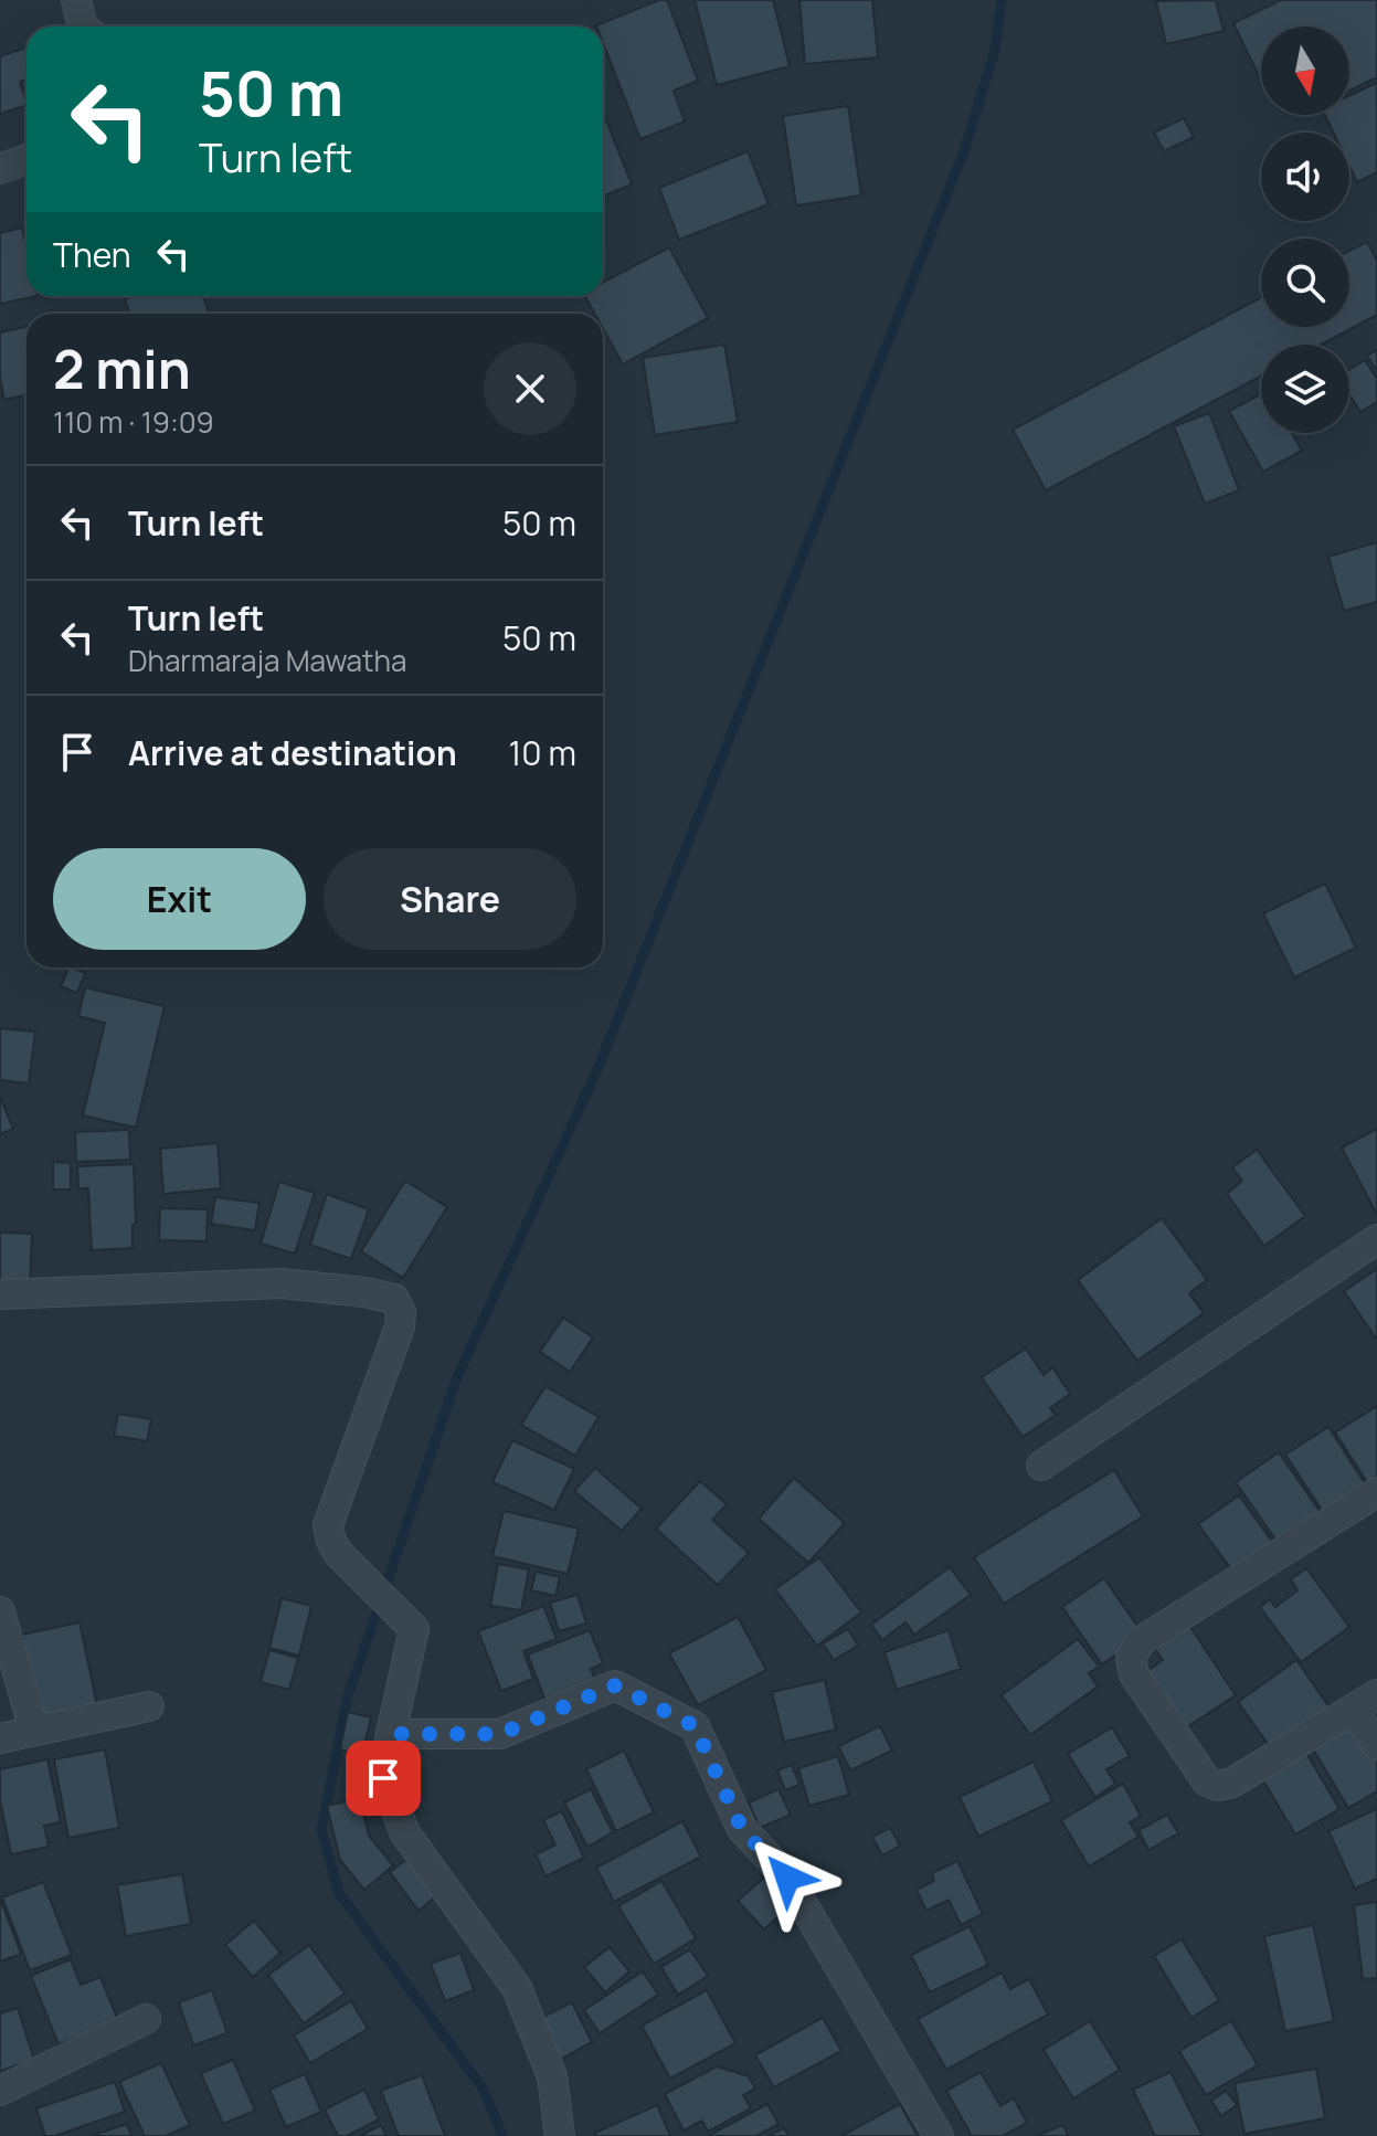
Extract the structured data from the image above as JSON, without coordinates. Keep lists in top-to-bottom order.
{
  "north": "bottom",
  "page": {
    "turn": ["50 m", "Turn left"],
    "then": "Then",
    "heading": ["2 min", "110 m · 19:09"],
    "list": [
      {
        "name": "Turn left",
        "value": "50 m"
      },
      {
        "name": "Turn left",
        "note": "Dharmaraja Mawatha",
        "value": "50 m"
      },
      {
        "name": "Arrive at destination",
        "value": "10 m"
      }
    ],
    "buttons": ["Exit", "Share"]
  }
}
